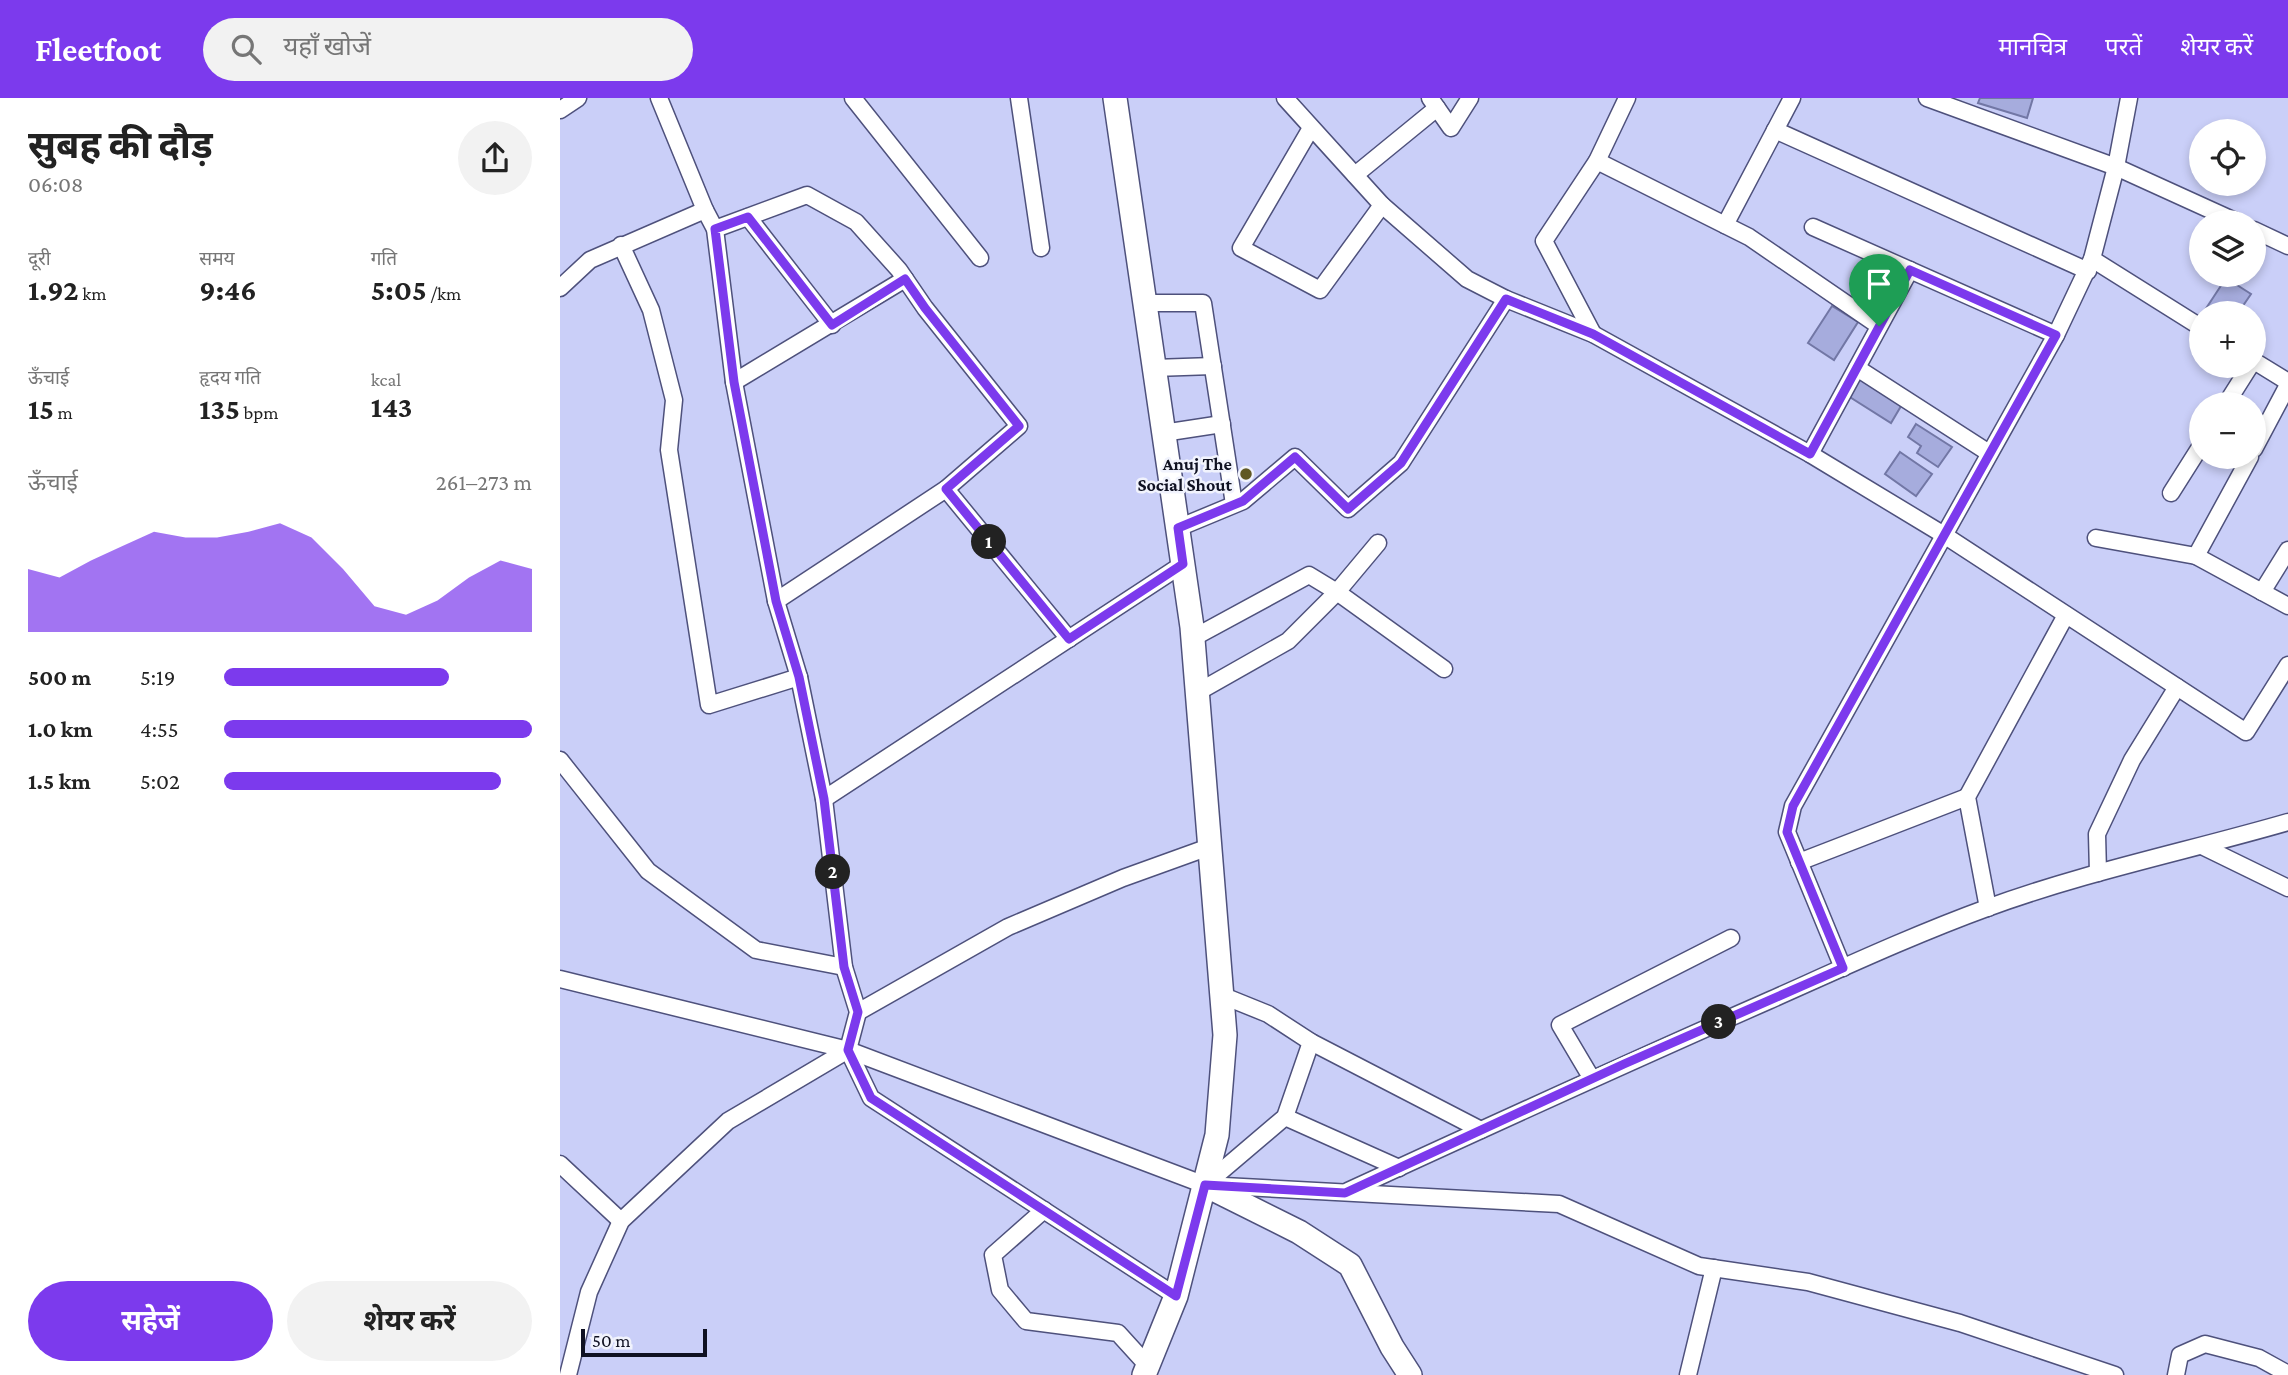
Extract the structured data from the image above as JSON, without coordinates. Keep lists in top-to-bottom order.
{
  "places": ["Anuj The Social Shout"],
  "scale_bar": "50 m",
  "page": {
    "header": "Fleetfoot",
    "search": "यहाँ खोजें",
    "nav": ["मानचित्र", "परतें", "शेयर करें"],
    "heading": ["सुबह की दौड़", "06:08"],
    "map_buttons": ["+", "−"],
    "stats": [
      ["दूरी", "1.92 km"],
      ["समय", "9:46"],
      ["गति", "5:05 /km"],
      ["ऊँचाई", "15 m"],
      ["हृदय गति", "135 bpm"],
      ["kcal", "143"]
    ],
    "chart": ["ऊँचाई", "261–273 m"],
    "pins": ["1", "2", "3"],
    "list": [
      {
        "name": "500 m",
        "note": "5:19"
      },
      {
        "name": "1.0 km",
        "note": "4:55"
      },
      {
        "name": "1.5 km",
        "note": "5:02"
      }
    ],
    "buttons": ["सहेजें", "शेयर करें"],
    "scale": "50 m"
  }
}
